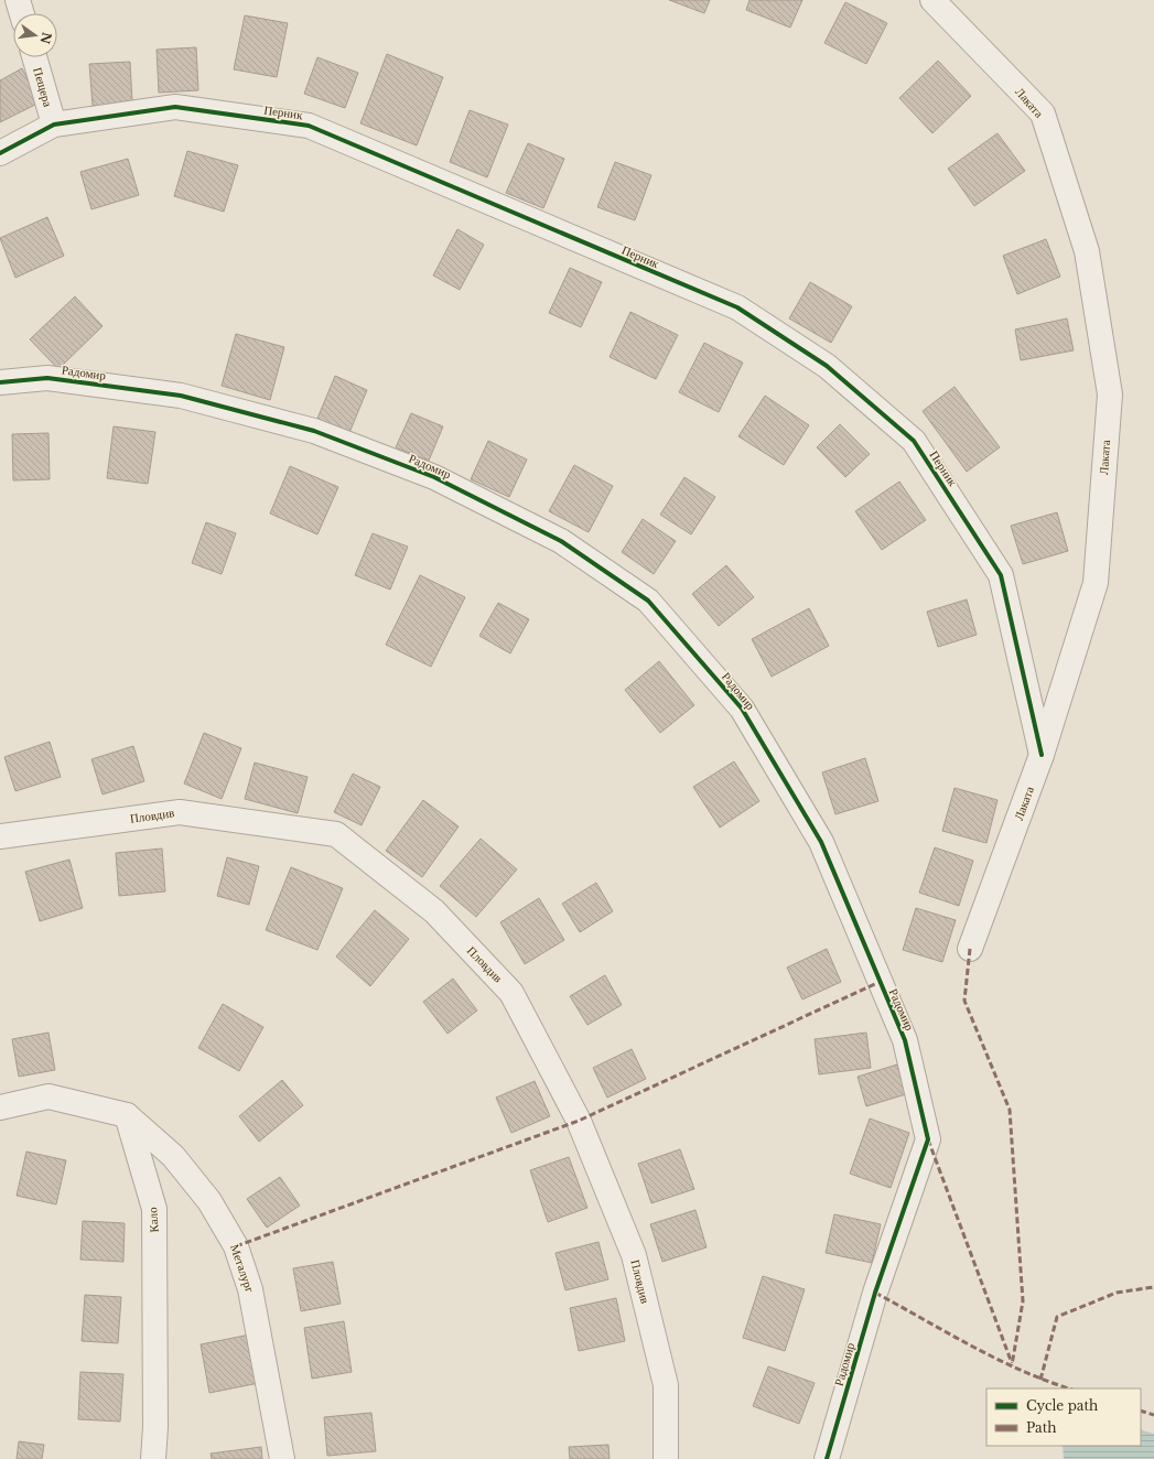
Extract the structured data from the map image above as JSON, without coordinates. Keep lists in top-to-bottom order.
{
  "streets": {
    "street": [
      "Пещера",
      "Лаката",
      "Перник",
      "Радомир",
      "Пловдив",
      "Кало",
      "Металург"
    ]
  },
  "crossings": [
    ["Пещера", "Перник"],
    ["Лаката", "Перник"],
    ["Кало", "Металург"]
  ],
  "legend": ["Cycle path", "Path"],
  "north": "right"
}
